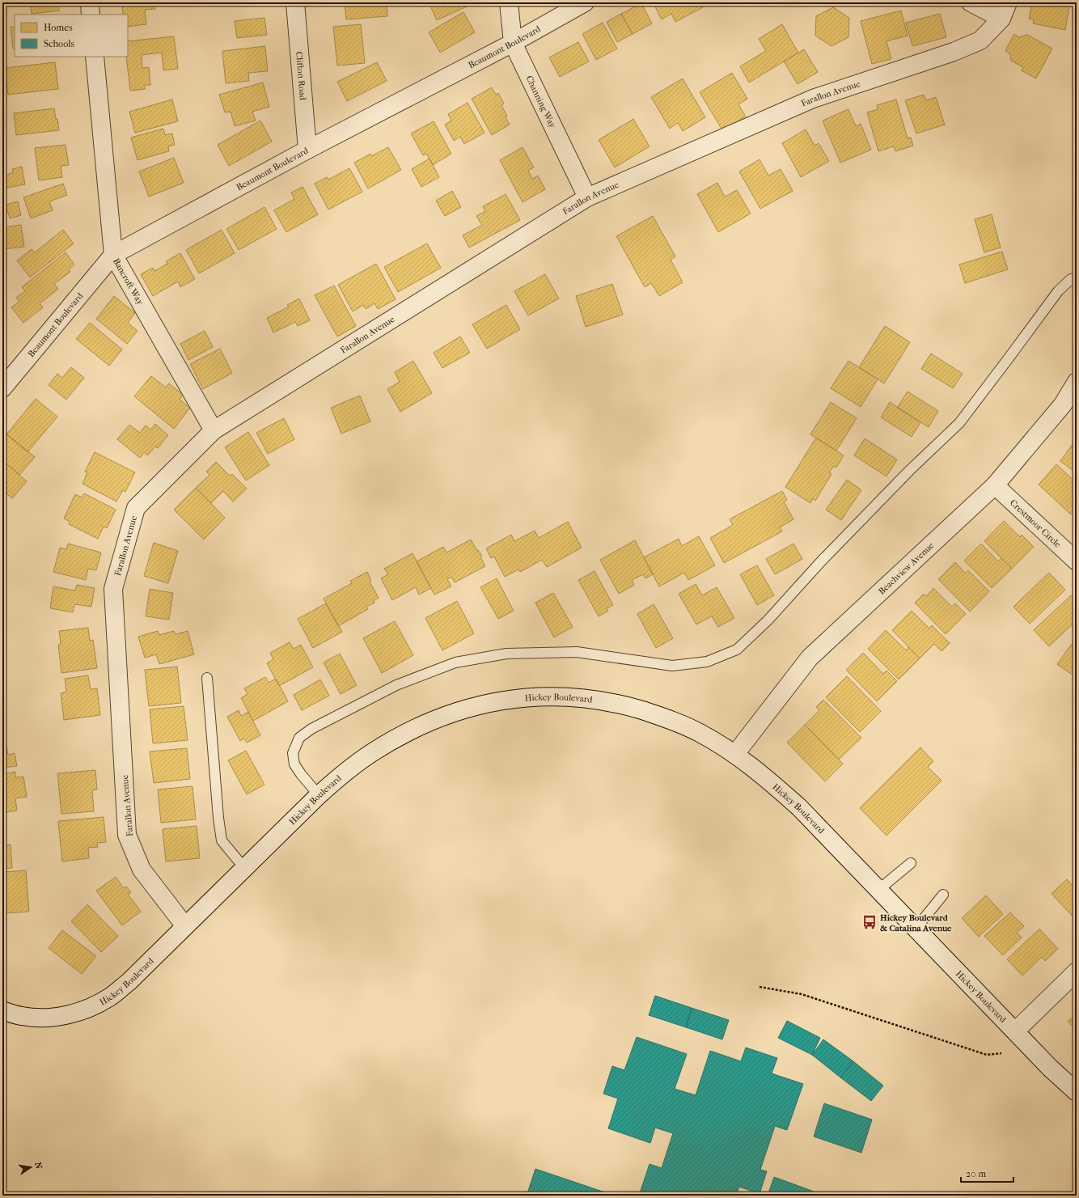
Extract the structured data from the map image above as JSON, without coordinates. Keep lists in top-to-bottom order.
{
  "streets": {
    "street": [
      "Beaumont Boulevard",
      "Clifton Road",
      "Farallon Avenue",
      "Channing Way",
      "Bancroft Way",
      "Crestmoor Circle",
      "Beachview Avenue",
      "Hickey Boulevard"
    ]
  },
  "crossings": [
    ["Beaumont Boulevard", "Clifton Road"],
    ["Beaumont Boulevard", "Channing Way"],
    ["Beaumont Boulevard", "Bancroft Way"],
    ["Farallon Avenue", "Channing Way"],
    ["Farallon Avenue", "Bancroft Way"],
    ["Farallon Avenue", "Hickey Boulevard"],
    ["Crestmoor Circle", "Beachview Avenue"],
    ["Beachview Avenue", "Hickey Boulevard"]
  ],
  "places": {
    "bus stop": ["Hickey Boulevard & Catalina Avenue"]
  },
  "legend": ["Homes", "Schools"],
  "scale_bar": "20 m",
  "north": "right"
}
